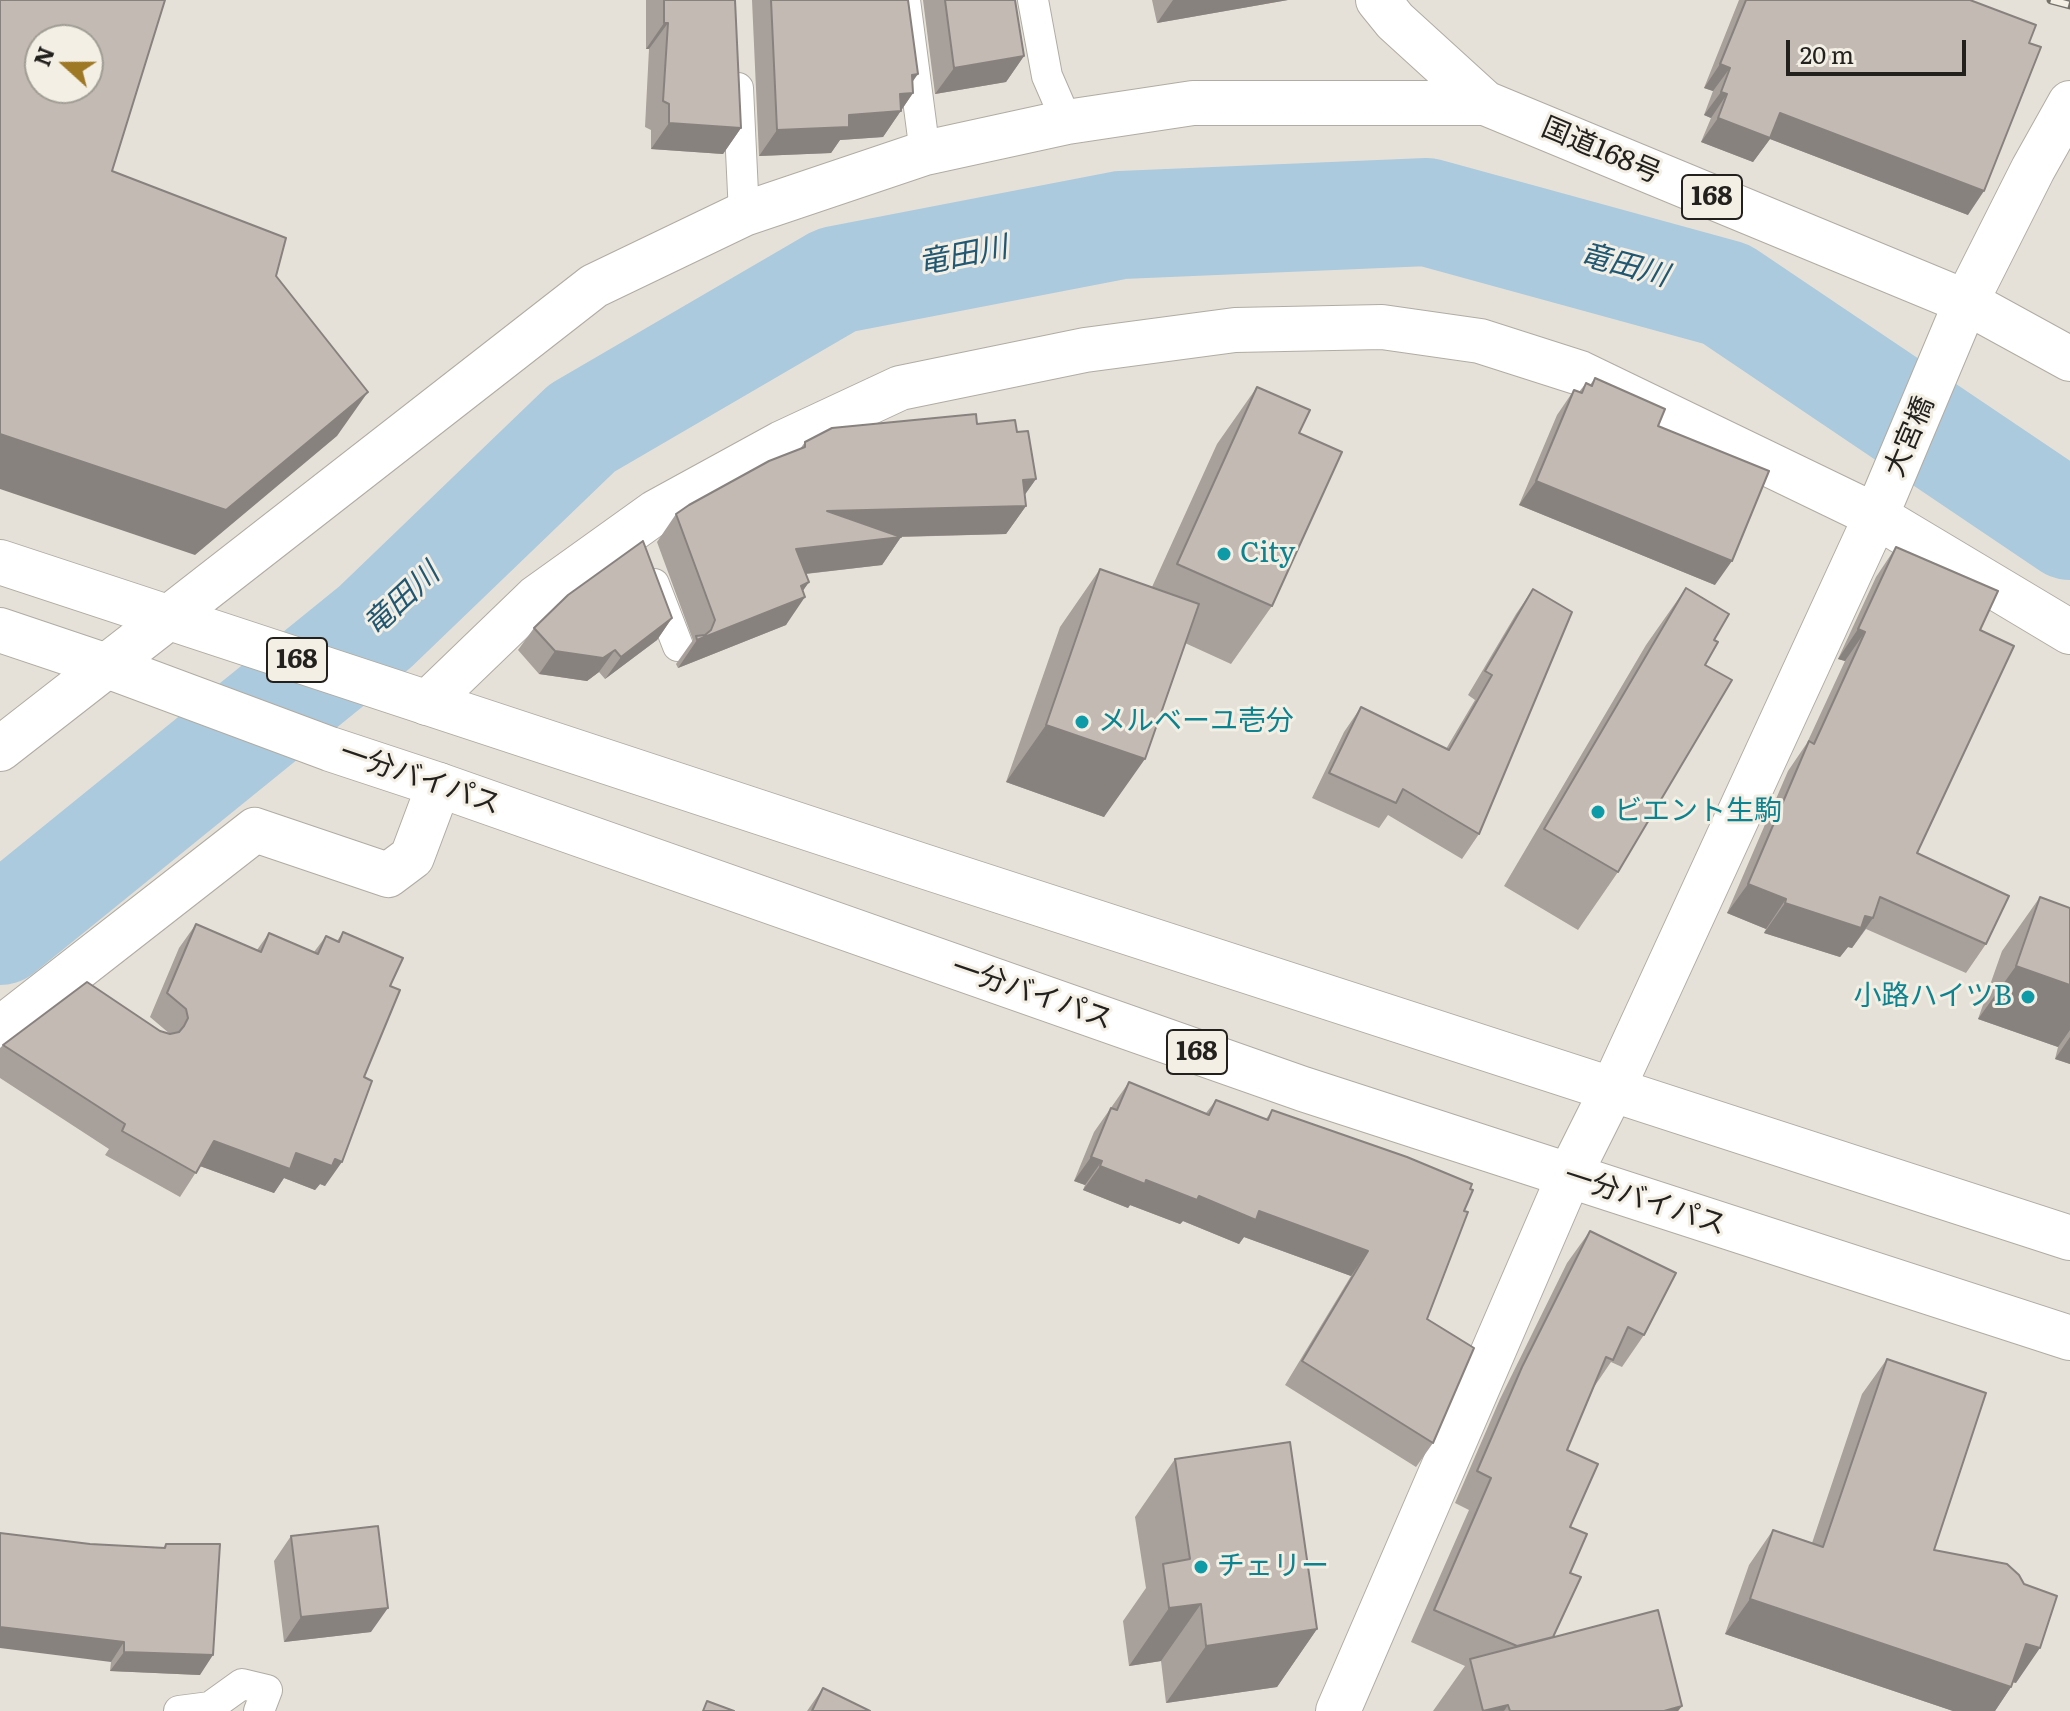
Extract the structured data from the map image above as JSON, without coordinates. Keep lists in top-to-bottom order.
{
  "streets": {
    "main road": [
      "国道168号",
      "168",
      "大宮橋",
      "一分バイパス"
    ]
  },
  "crossings": [
    ["国道168号", "大宮橋"],
    ["168", "大宮橋"],
    ["大宮橋", "一分バイパス"]
  ],
  "water": ["竜田川"],
  "places": [
    "City",
    "メルベーユ壱分",
    "ビエント生駒",
    "小路ハイツB",
    "チェリー"
  ],
  "scale_bar": "20 m",
  "north": "left"
}
